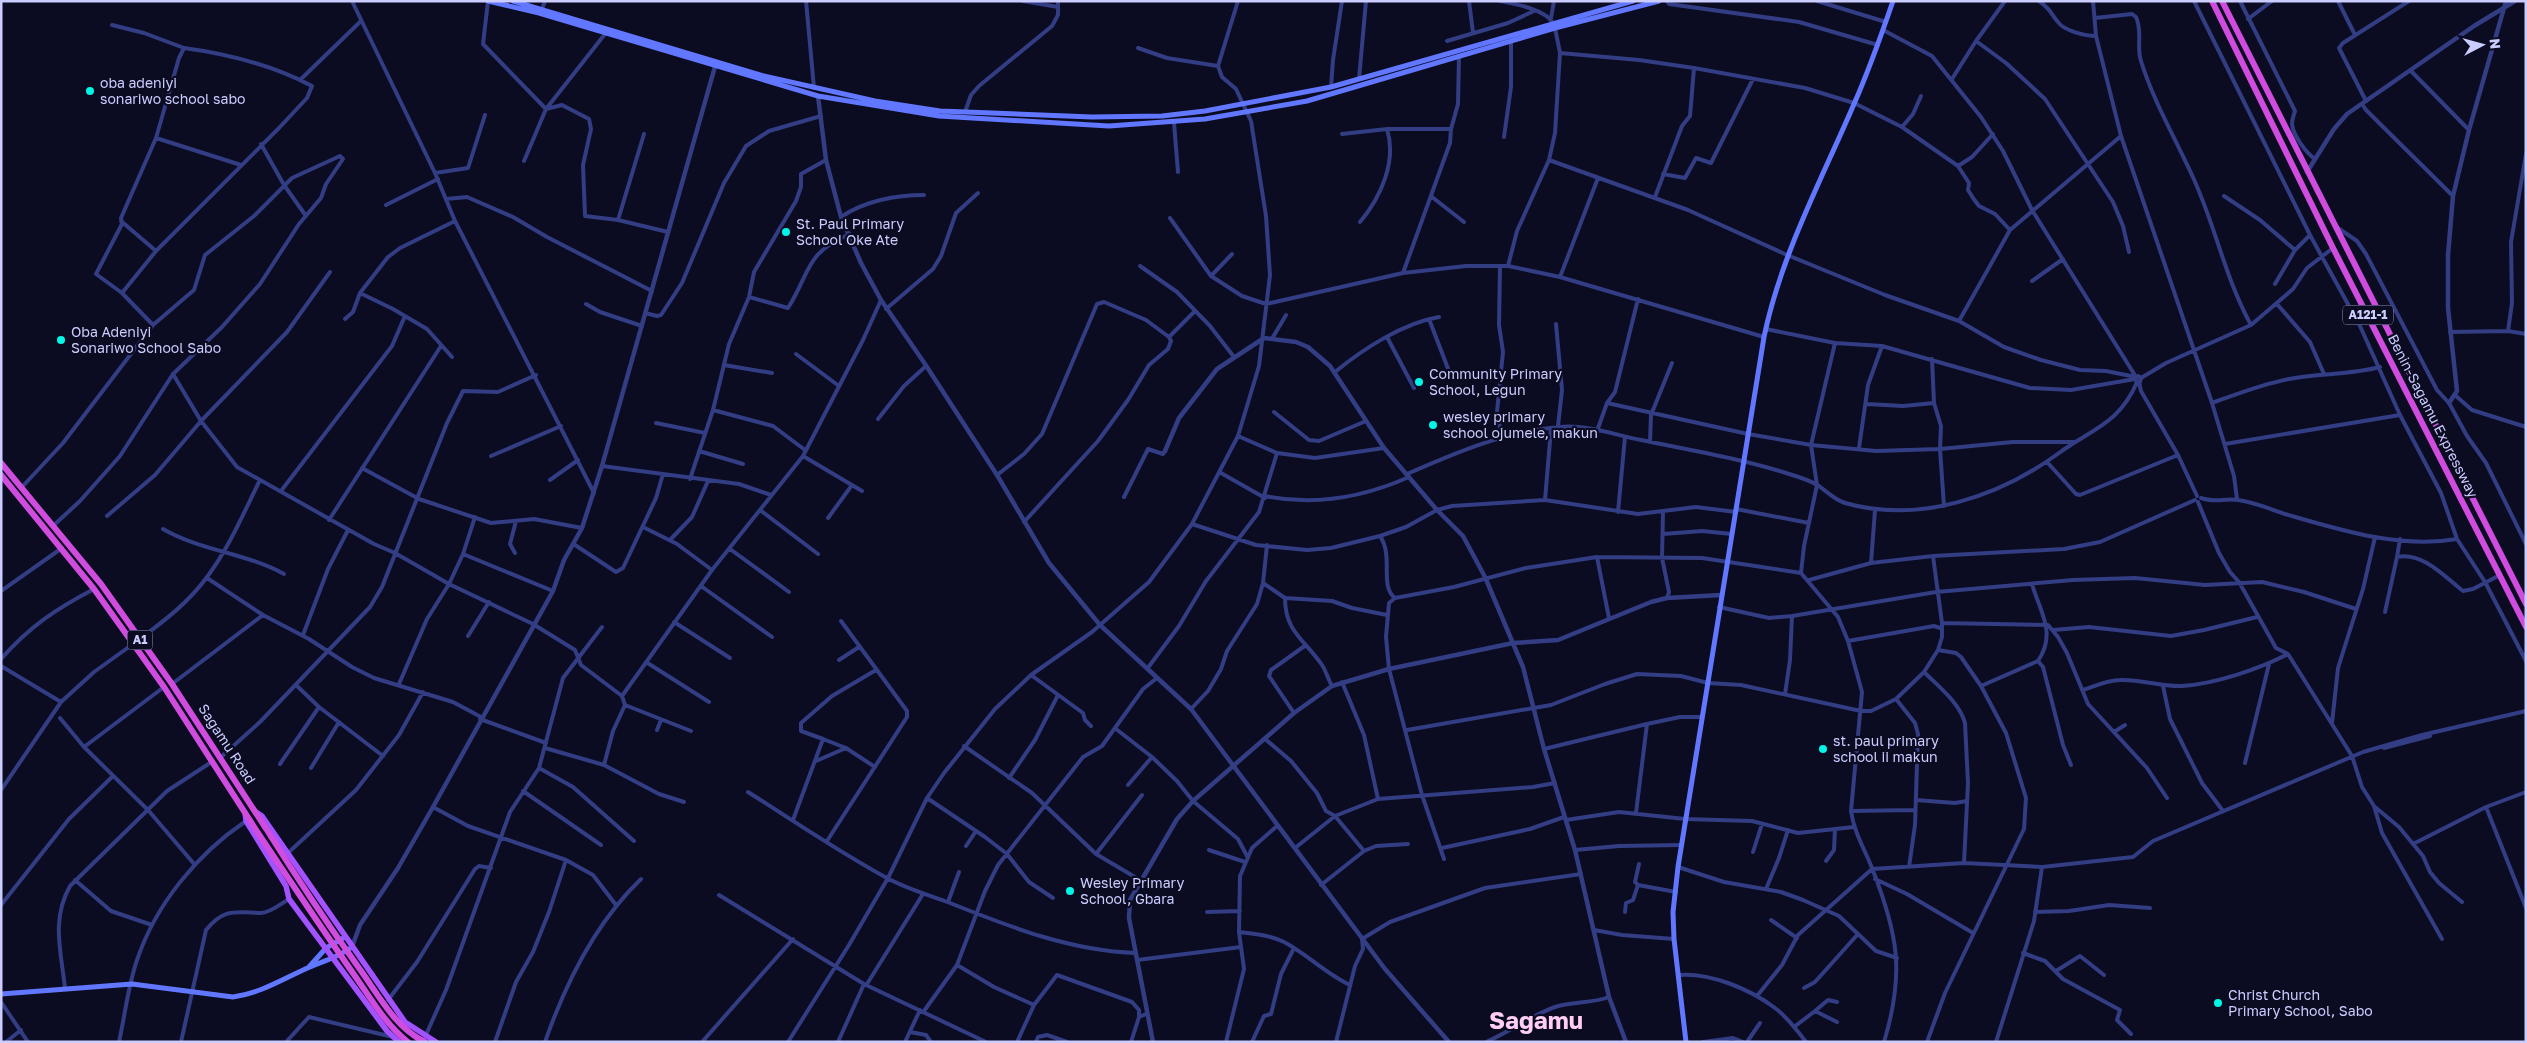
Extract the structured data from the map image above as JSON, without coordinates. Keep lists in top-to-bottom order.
{
  "streets": {
    "highway": [
      "A121-1",
      "Benin-Sagamu Expressway",
      "A1",
      "Sagamu Road"
    ]
  },
  "districts": ["Sagamu"],
  "places": [
    "oba adeniyi sonariwo school sabo",
    "St. Paul Primary School Oke Ate",
    "Oba Adeniyi Sonariwo School Sabo",
    "Community Primary School, Legun",
    "wesley primary school ojumele, makun",
    "st. paul primary school ii makun",
    "Wesley Primary School, Gbara",
    "Christ Church Primary School, Sabo"
  ],
  "north": "right"
}
